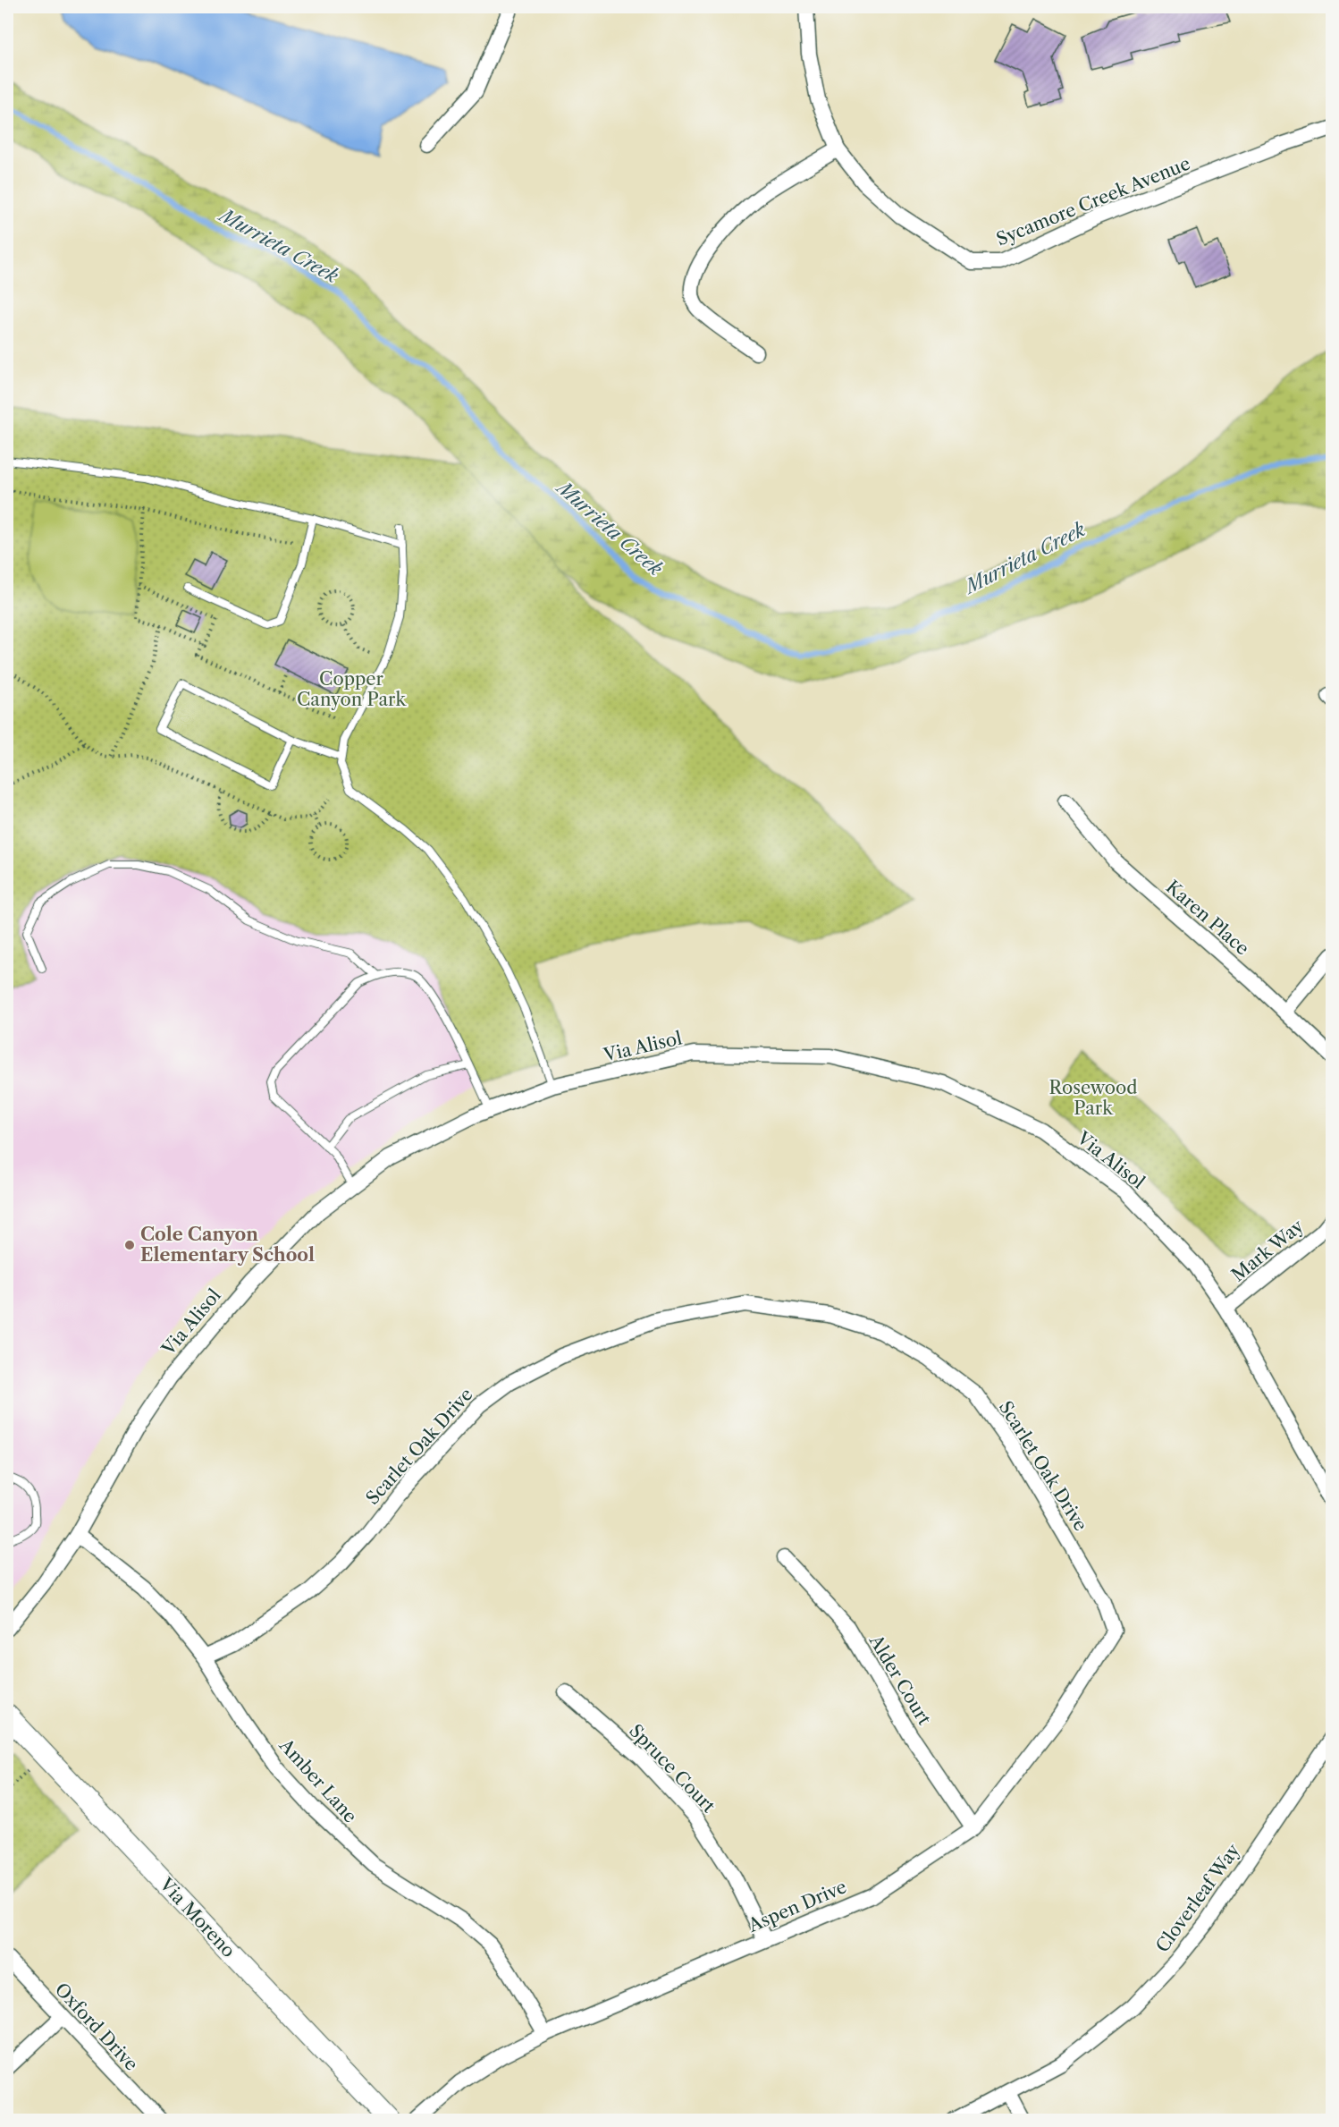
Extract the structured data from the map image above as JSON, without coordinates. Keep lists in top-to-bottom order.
{
  "streets": {
    "street": [
      "Sycamore Creek Avenue",
      "Karen Place",
      "Via Alisol",
      "Mark Way",
      "Scarlet Oak Drive",
      "Alder Court",
      "Spruce Court",
      "Amber Lane",
      "Cloverleaf Way",
      "Aspen Drive",
      "Via Moreno",
      "Oxford Drive"
    ]
  },
  "crossings": [
    ["Via Alisol", "Mark Way"],
    ["Via Alisol", "Amber Lane"],
    ["Scarlet Oak Drive", "Amber Lane"],
    ["Scarlet Oak Drive", "Aspen Drive"],
    ["Alder Court", "Aspen Drive"],
    ["Spruce Court", "Aspen Drive"],
    ["Amber Lane", "Aspen Drive"]
  ],
  "water": ["Murrieta Creek"],
  "parks": ["Copper Canyon Park", "Rosewood Park"],
  "places": ["Cole Canyon Elementary School"]
}
